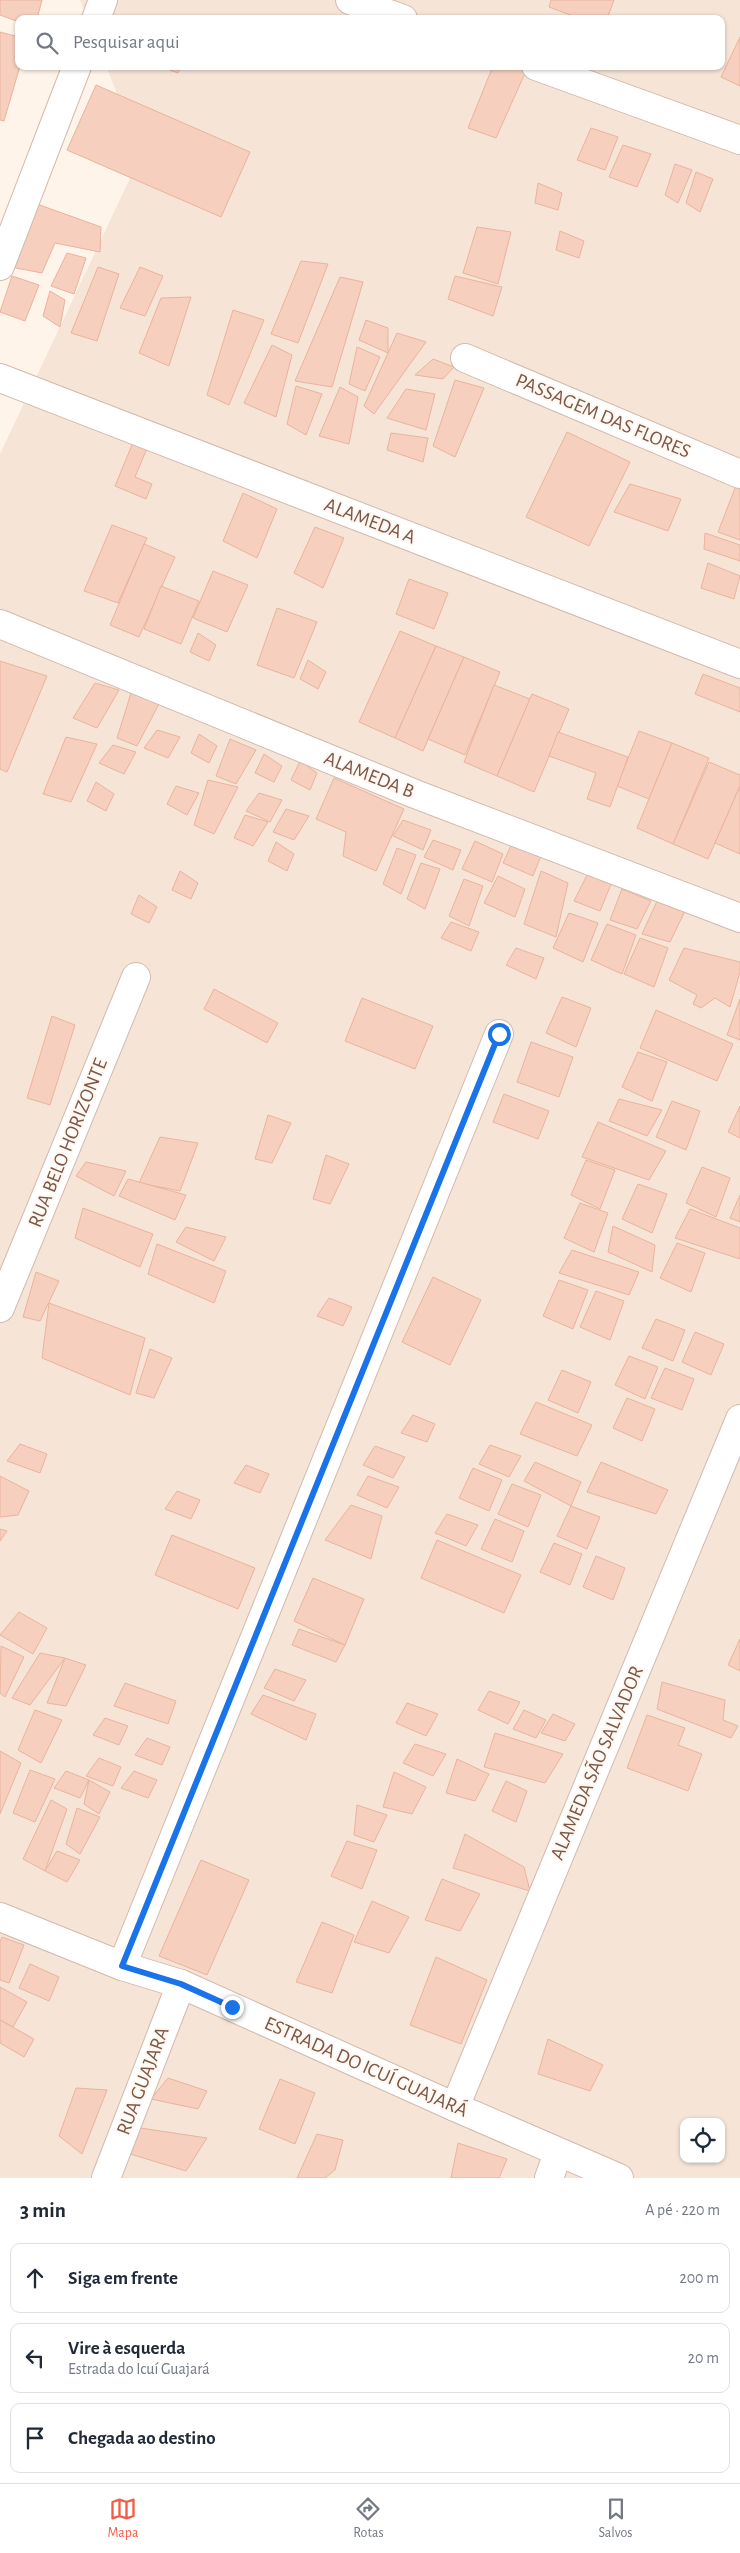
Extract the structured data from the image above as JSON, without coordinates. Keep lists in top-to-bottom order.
{
  "streets": {
    "street": [
      "PASSAGEM DAS FLORES",
      "ALAMEDA A",
      "ALAMEDA B",
      "RUA BELO HORIZONTE",
      "ALAMEDA SÃO SALVADOR",
      "ESTRADA DO ICUÍ GUAJARÁ",
      "RUA GUAJARA"
    ]
  },
  "crossings": [
    ["ALAMEDA SÃO SALVADOR", "ESTRADA DO ICUÍ GUAJARÁ"],
    ["ESTRADA DO ICUÍ GUAJARÁ", "RUA GUAJARA"]
  ],
  "page": {
    "search": "Pesquisar aqui",
    "heading": ["3 min", "A pé · 220 m"],
    "list": [
      ["Siga em frente", "200 m"],
      ["Vire à esquerda", "Estrada do Icuí Guajará", "20 m"],
      "Chegada ao destino"
    ],
    "nav": ["Mapa", "Rotas", "Salvos"]
  }
}
